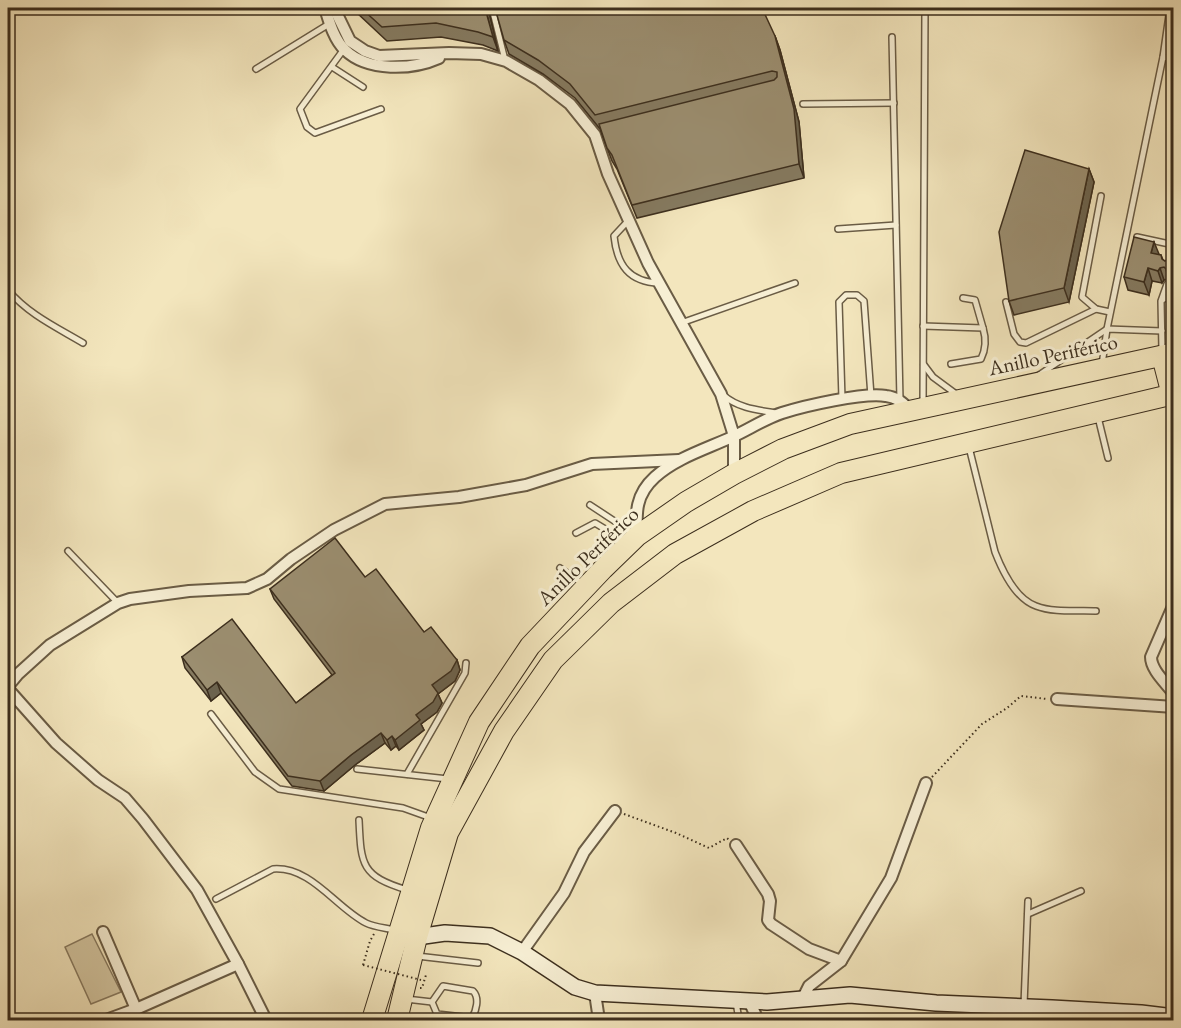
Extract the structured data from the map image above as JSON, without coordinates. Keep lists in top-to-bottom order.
{
  "streets": {
    "highway": ["Anillo Periférico"]
  }
}
